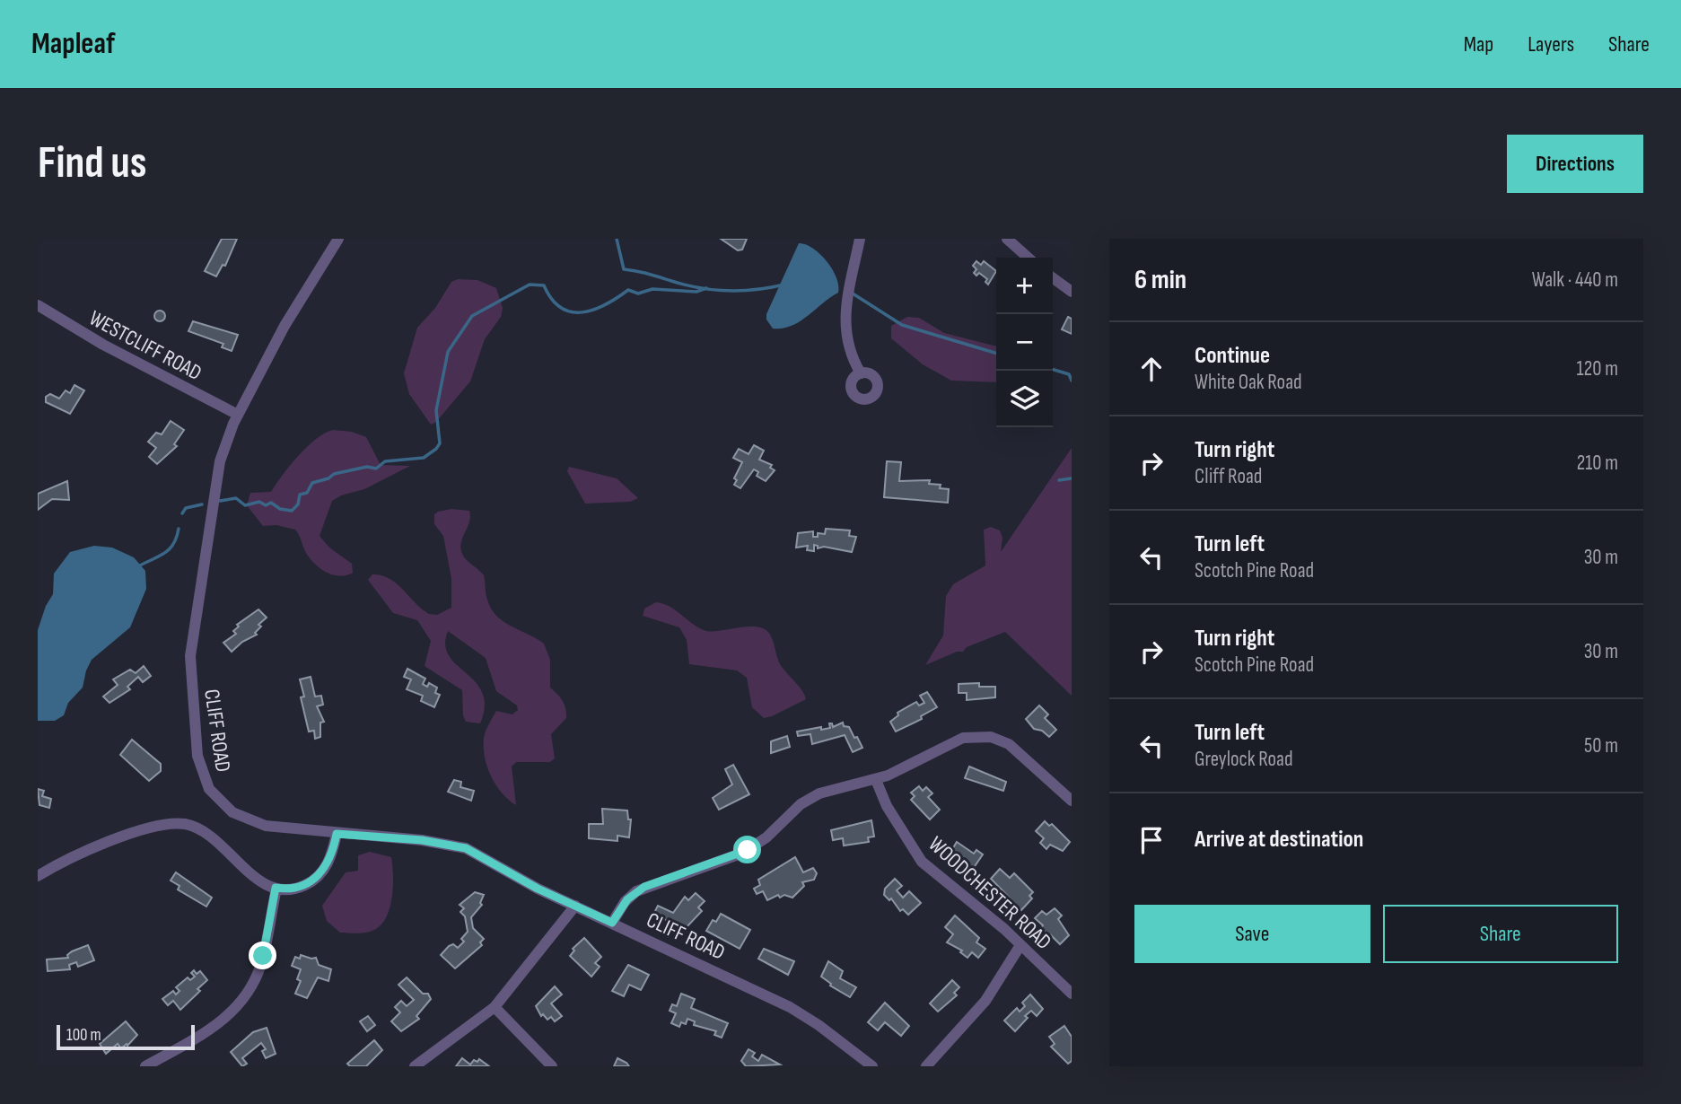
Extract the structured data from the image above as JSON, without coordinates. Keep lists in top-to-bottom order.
{
  "streets": {
    "street": ["WESTCLIFF ROAD", "CLIFF ROAD", "WOODCHESTER ROAD"]
  },
  "crossings": [
    ["WESTCLIFF ROAD", "CLIFF ROAD"]
  ],
  "scale_bar": "100 m",
  "page": {
    "header": "Mapleaf",
    "nav": ["Map", "Layers", "Share"],
    "buttons": [
      "Directions",
      ["Save", "Share"]
    ],
    "title": "Find us",
    "heading": ["6 min", "Walk · 440 m"],
    "map_buttons": ["+", "−"],
    "list": [
      ["Continue", "White Oak Road", "120 m"],
      ["Turn right", "Cliff Road", "210 m"],
      ["Turn left", "Scotch Pine Road", "30 m"],
      ["Turn right", "Scotch Pine Road", "30 m"],
      ["Turn left", "Greylock Road", "50 m"],
      "Arrive at destination"
    ],
    "scale": "100 m"
  }
}
